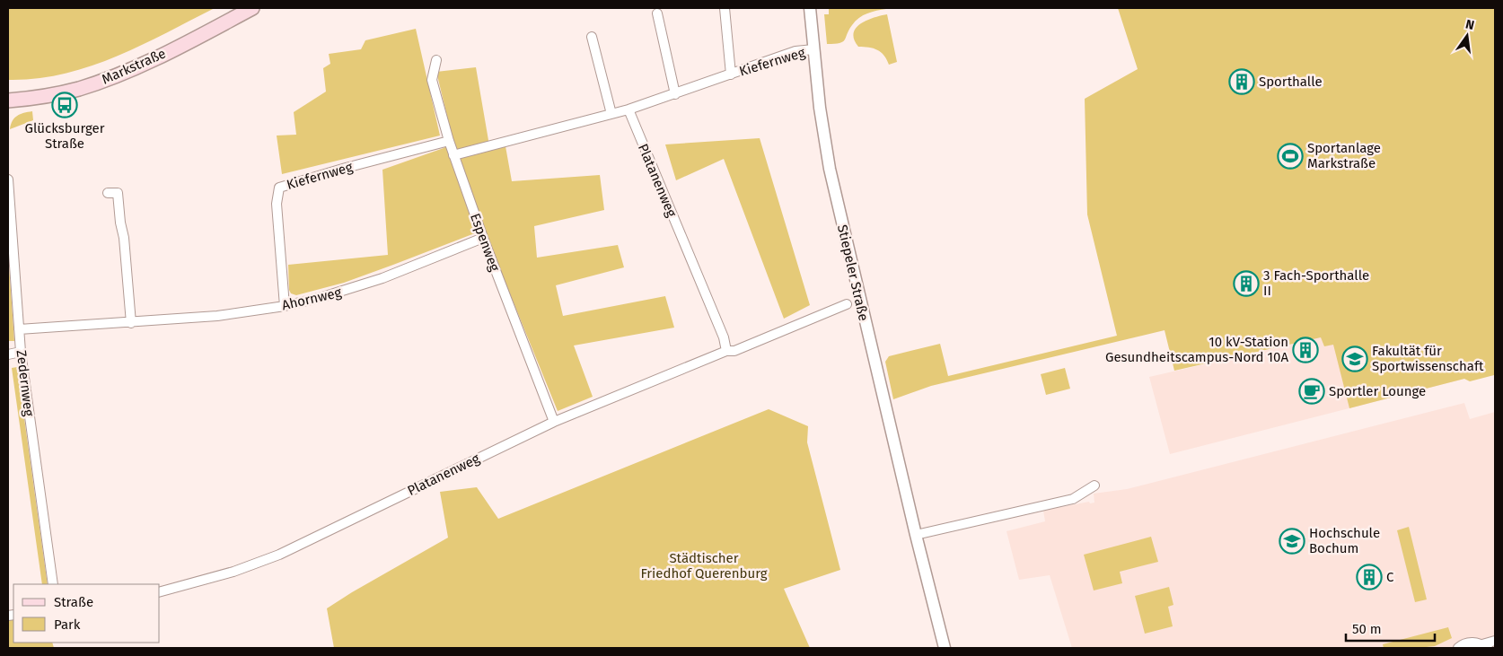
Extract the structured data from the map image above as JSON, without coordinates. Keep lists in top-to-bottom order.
{
  "streets": {
    "main road": ["Markstraße"],
    "street": [
      "Kiefernweg",
      "Platanenweg",
      "Espenweg",
      "Stiepeler Straße",
      "Ahornweg",
      "Zedernweg"
    ]
  },
  "crossings": [
    ["Kiefernweg", "Platanenweg"],
    ["Kiefernweg", "Espenweg"],
    ["Kiefernweg", "Stiepeler Straße"],
    ["Kiefernweg", "Ahornweg"],
    ["Platanenweg", "Espenweg"],
    ["Espenweg", "Ahornweg"],
    ["Ahornweg", "Zedernweg"]
  ],
  "parks": ["Städtischer Friedhof Querenburg"],
  "places": {
    "building": [
      "Sporthalle",
      "3 Fach-Sporthalle II",
      "10 kV-Station Gesundheitscampus-Nord 10A",
      "C"
    ],
    "bus stop": ["Glücksburger Straße"],
    "sports": ["Sportanlage Markstraße"],
    "school or university": ["Fakultät für Sportwissenschaft", "Hochschule Bochum"],
    "cafe": ["Sportler Lounge"]
  },
  "legend": ["Straße", "Park"],
  "scale_bar": "50 m",
  "north": "top"
}
